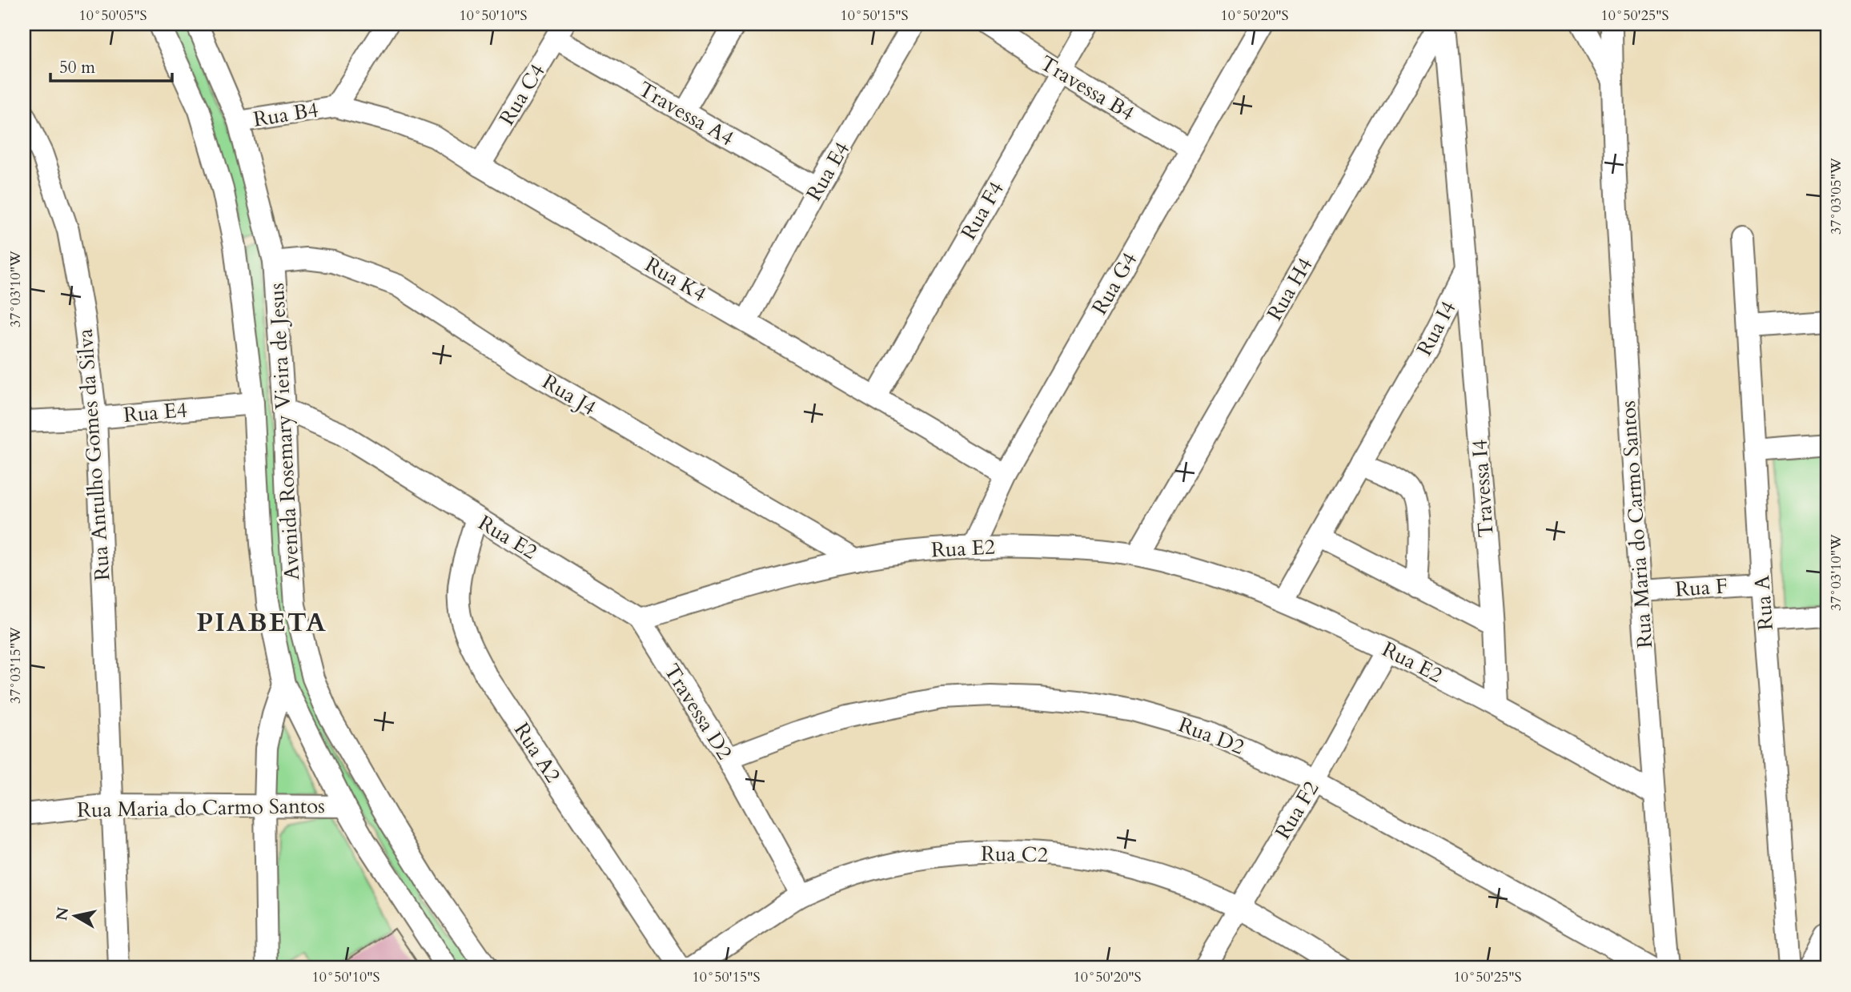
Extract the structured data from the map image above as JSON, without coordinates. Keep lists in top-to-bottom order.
{
  "streets": {
    "street": [
      "Travessa B4",
      "Rua C4",
      "Travessa A4",
      "Rua B4",
      "Rua E4",
      "Rua F4",
      "Rua K4",
      "Rua G4",
      "Rua H4",
      "Rua I4",
      "Rua J4",
      "Avenida Rosemary Vieira de Jesus",
      "Rua Antulho Gomes da Silva",
      "Travessa I4",
      "Rua Maria do Carmo Santos",
      "Rua E2",
      "Rua F",
      "Rua A",
      "Travessa D2",
      "Rua D2",
      "Rua A2",
      "Rua F2",
      "Rua C2"
    ]
  },
  "crossings": [
    ["Travessa B4", "Rua F4"],
    ["Travessa B4", "Rua G4"],
    ["Rua C4", "Travessa A4"],
    ["Rua C4", "Rua K4"],
    ["Travessa A4", "Rua E4"],
    ["Rua B4", "Rua K4"],
    ["Rua B4", "Avenida Rosemary Vieira de Jesus"],
    ["Rua E4", "Rua K4"],
    ["Rua E4", "Avenida Rosemary Vieira de Jesus"],
    ["Rua E4", "Rua Antulho Gomes da Silva"],
    ["Rua F4", "Rua K4"],
    ["Rua K4", "Rua G4"],
    ["Rua G4", "Rua E2"],
    ["Rua H4", "Rua E2"],
    ["Rua I4", "Travessa I4"],
    ["Rua I4", "Rua E2"],
    ["Rua J4", "Avenida Rosemary Vieira de Jesus"],
    ["Rua J4", "Rua E2"],
    ["Avenida Rosemary Vieira de Jesus", "Rua Maria do Carmo Santos"],
    ["Avenida Rosemary Vieira de Jesus", "Rua E2"],
    ["Rua Antulho Gomes da Silva", "Rua Maria do Carmo Santos"],
    ["Travessa I4", "Rua E2"],
    ["Rua Maria do Carmo Santos", "Rua E2"],
    ["Rua Maria do Carmo Santos", "Rua F"],
    ["Rua E2", "Travessa D2"],
    ["Rua E2", "Rua A2"],
    ["Rua E2", "Rua F2"],
    ["Rua F", "Rua A"],
    ["Travessa D2", "Rua D2"],
    ["Travessa D2", "Rua C2"],
    ["Rua D2", "Rua F2"],
    ["Rua F2", "Rua C2"]
  ],
  "districts": ["PIABETA"],
  "scale_bar": "50 m",
  "north": "left",
  "coordinates": [
    "10°50'05\"S",
    "10°50'10\"S",
    "10°50'15\"S",
    "10°50'20\"S",
    "10°50'25\"S",
    "37°03'05\"W",
    "37°03'10\"W",
    "37°03'15\"W"
  ]
}
